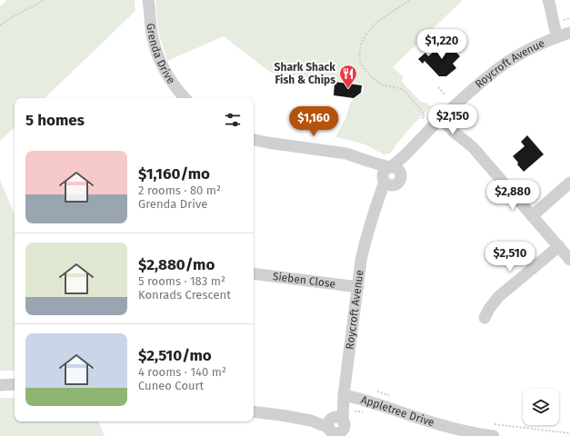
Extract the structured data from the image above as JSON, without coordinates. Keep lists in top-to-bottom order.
{
  "streets": {
    "street": [
      "Grenda Drive",
      "Roycroft Avenue",
      "Sieben Close",
      "Appletree Drive"
    ]
  },
  "crossings": [
    ["Roycroft Avenue", "Sieben Close"],
    ["Roycroft Avenue", "Appletree Drive"]
  ],
  "places": {
    "restaurant": ["Shark Shack Fish & Chips"]
  },
  "page": {
    "price": [
      "$1,220",
      "$2,150",
      "$1,160",
      "$2,880",
      "$2,510"
    ],
    "heading": "5 homes",
    "list": [
      {
        "name": "$1,160/mo",
        "note": "2 rooms · 80 m² · Grenda Drive"
      },
      {
        "name": "$2,880/mo",
        "note": "5 rooms · 183 m² · Konrads Crescent"
      },
      {
        "name": "$2,510/mo",
        "note": "4 rooms · 140 m² · Cuneo Court"
      }
    ]
  }
}
